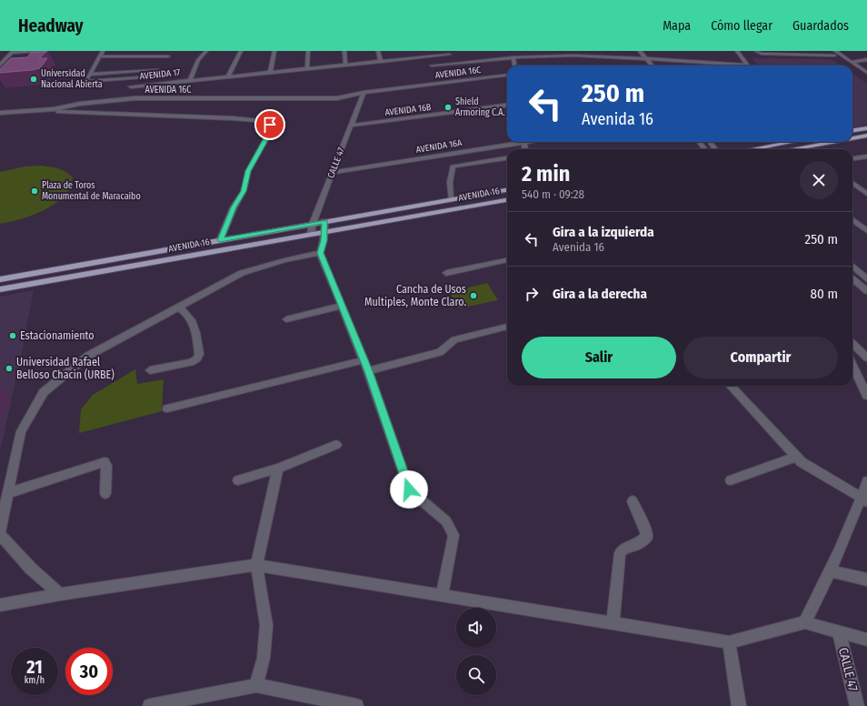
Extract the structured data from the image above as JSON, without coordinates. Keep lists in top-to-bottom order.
{
  "streets": {
    "highway": ["AVENIDA 16"],
    "street": [
      "AVENIDA 16C",
      "AVENIDA 17",
      "AVENIDA 16B",
      "AVENIDA 16A",
      "CALLE 47"
    ]
  },
  "crossings": [
    ["AVENIDA 16C", "CALLE 47"],
    ["AVENIDA 16B", "CALLE 47"],
    ["AVENIDA 16A", "CALLE 47"],
    ["CALLE 47", "AVENIDA 16"]
  ],
  "places": [
    "Universidad Nacional Abierta",
    "Shield Armoring C.A.",
    "Plaza de Toros Monumental de Maracaibo",
    "Cancha de Usos Multiples, Monte Claro.",
    "Estacionamiento",
    "Universidad Rafael Belloso Chacín (URBE)"
  ],
  "page": {
    "header": "Headway",
    "nav": ["Mapa", "Cómo llegar", "Guardados"],
    "turn": ["250 m", "Avenida 16"],
    "heading": ["2 min", "540 m · 09:28"],
    "list": [
      {
        "name": "Gira a la izquierda",
        "note": "Avenida 16",
        "value": "250 m"
      },
      {
        "name": "Gira a la derecha",
        "value": "80 m"
      }
    ],
    "buttons": ["Salir", "Compartir"],
    "speed": "21 km/h",
    "limit": "30"
  }
}
